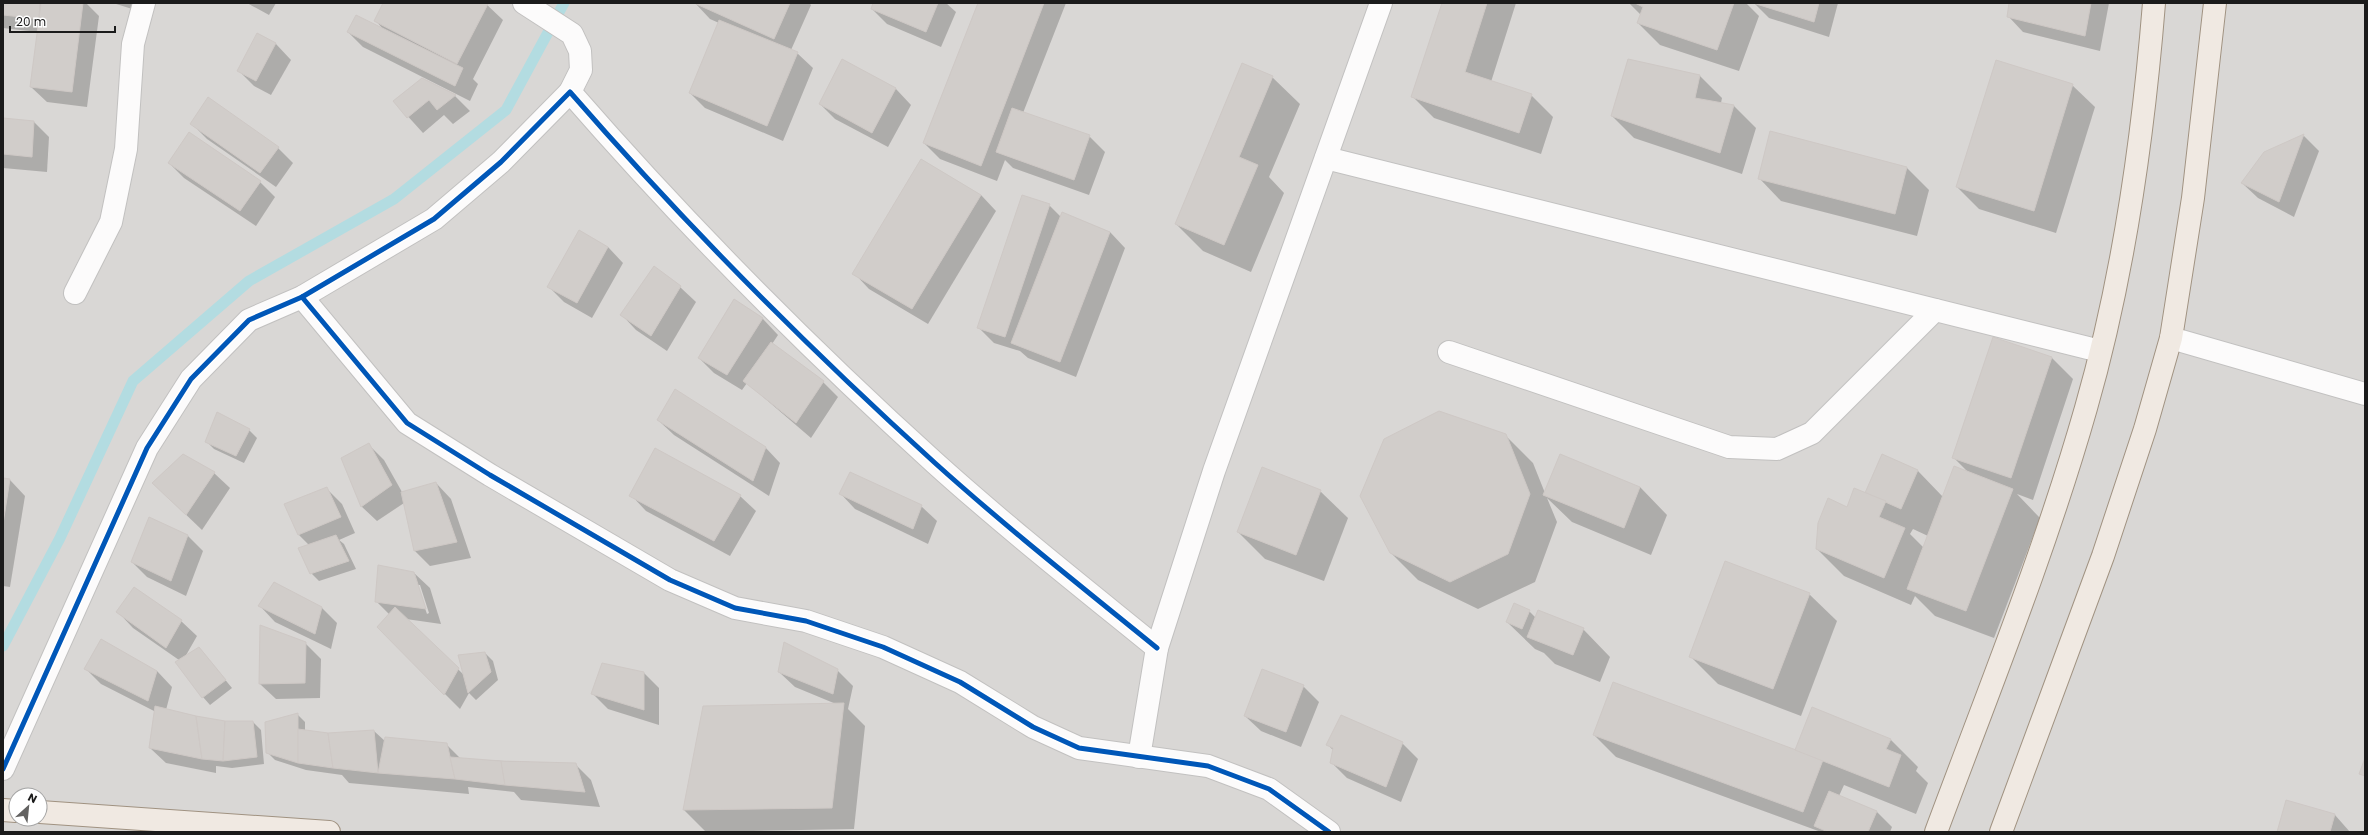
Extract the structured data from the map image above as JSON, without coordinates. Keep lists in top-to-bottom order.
{
  "scale_bar": "20 m",
  "north": "top right"
}
